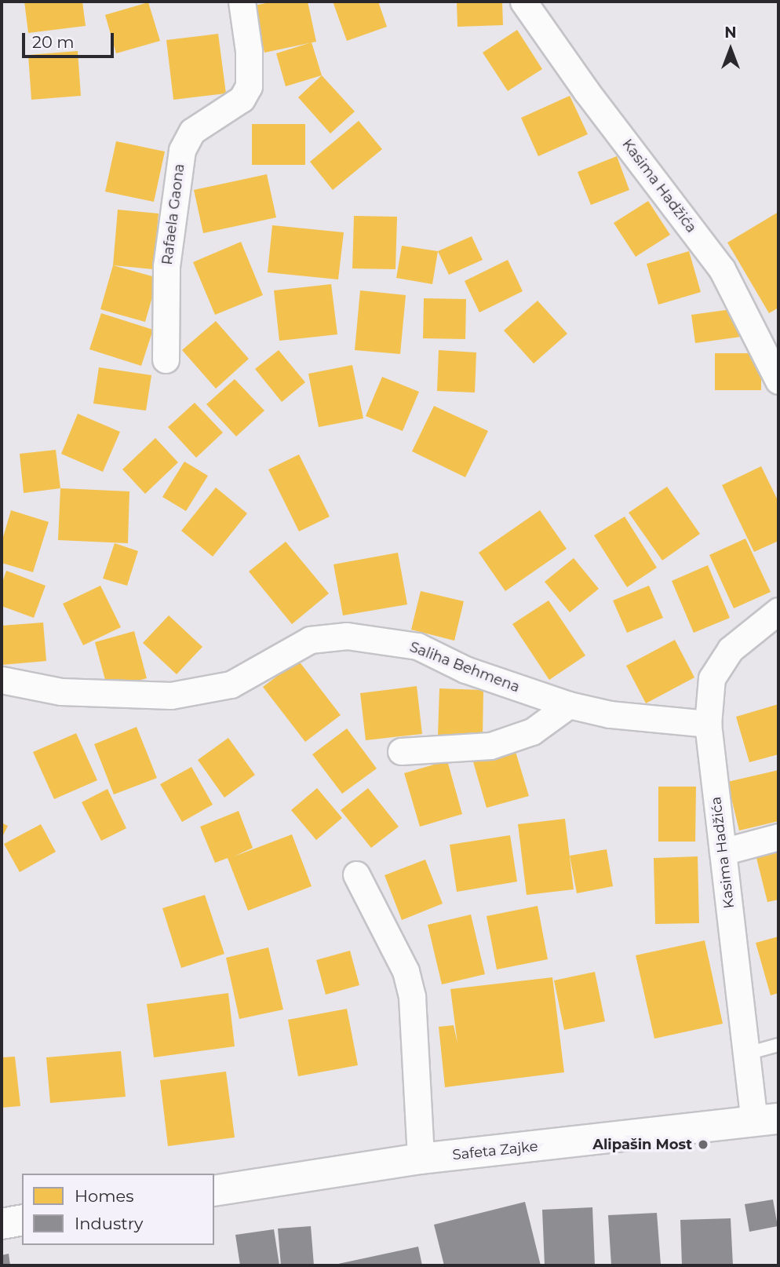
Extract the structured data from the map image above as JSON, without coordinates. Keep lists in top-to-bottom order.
{
  "streets": {
    "main road": ["Safeta Zajke"],
    "street": ["Kasima Hadžića", "Rafaela Gaona", "Saliha Behmena"]
  },
  "crossings": [
    ["Kasima Hadžića", "Saliha Behmena"],
    ["Kasima Hadžića", "Safeta Zajke"]
  ],
  "places": ["Alipašin Most"],
  "legend": ["Homes", "Industry"],
  "scale_bar": "20 m",
  "north": "top"
}
